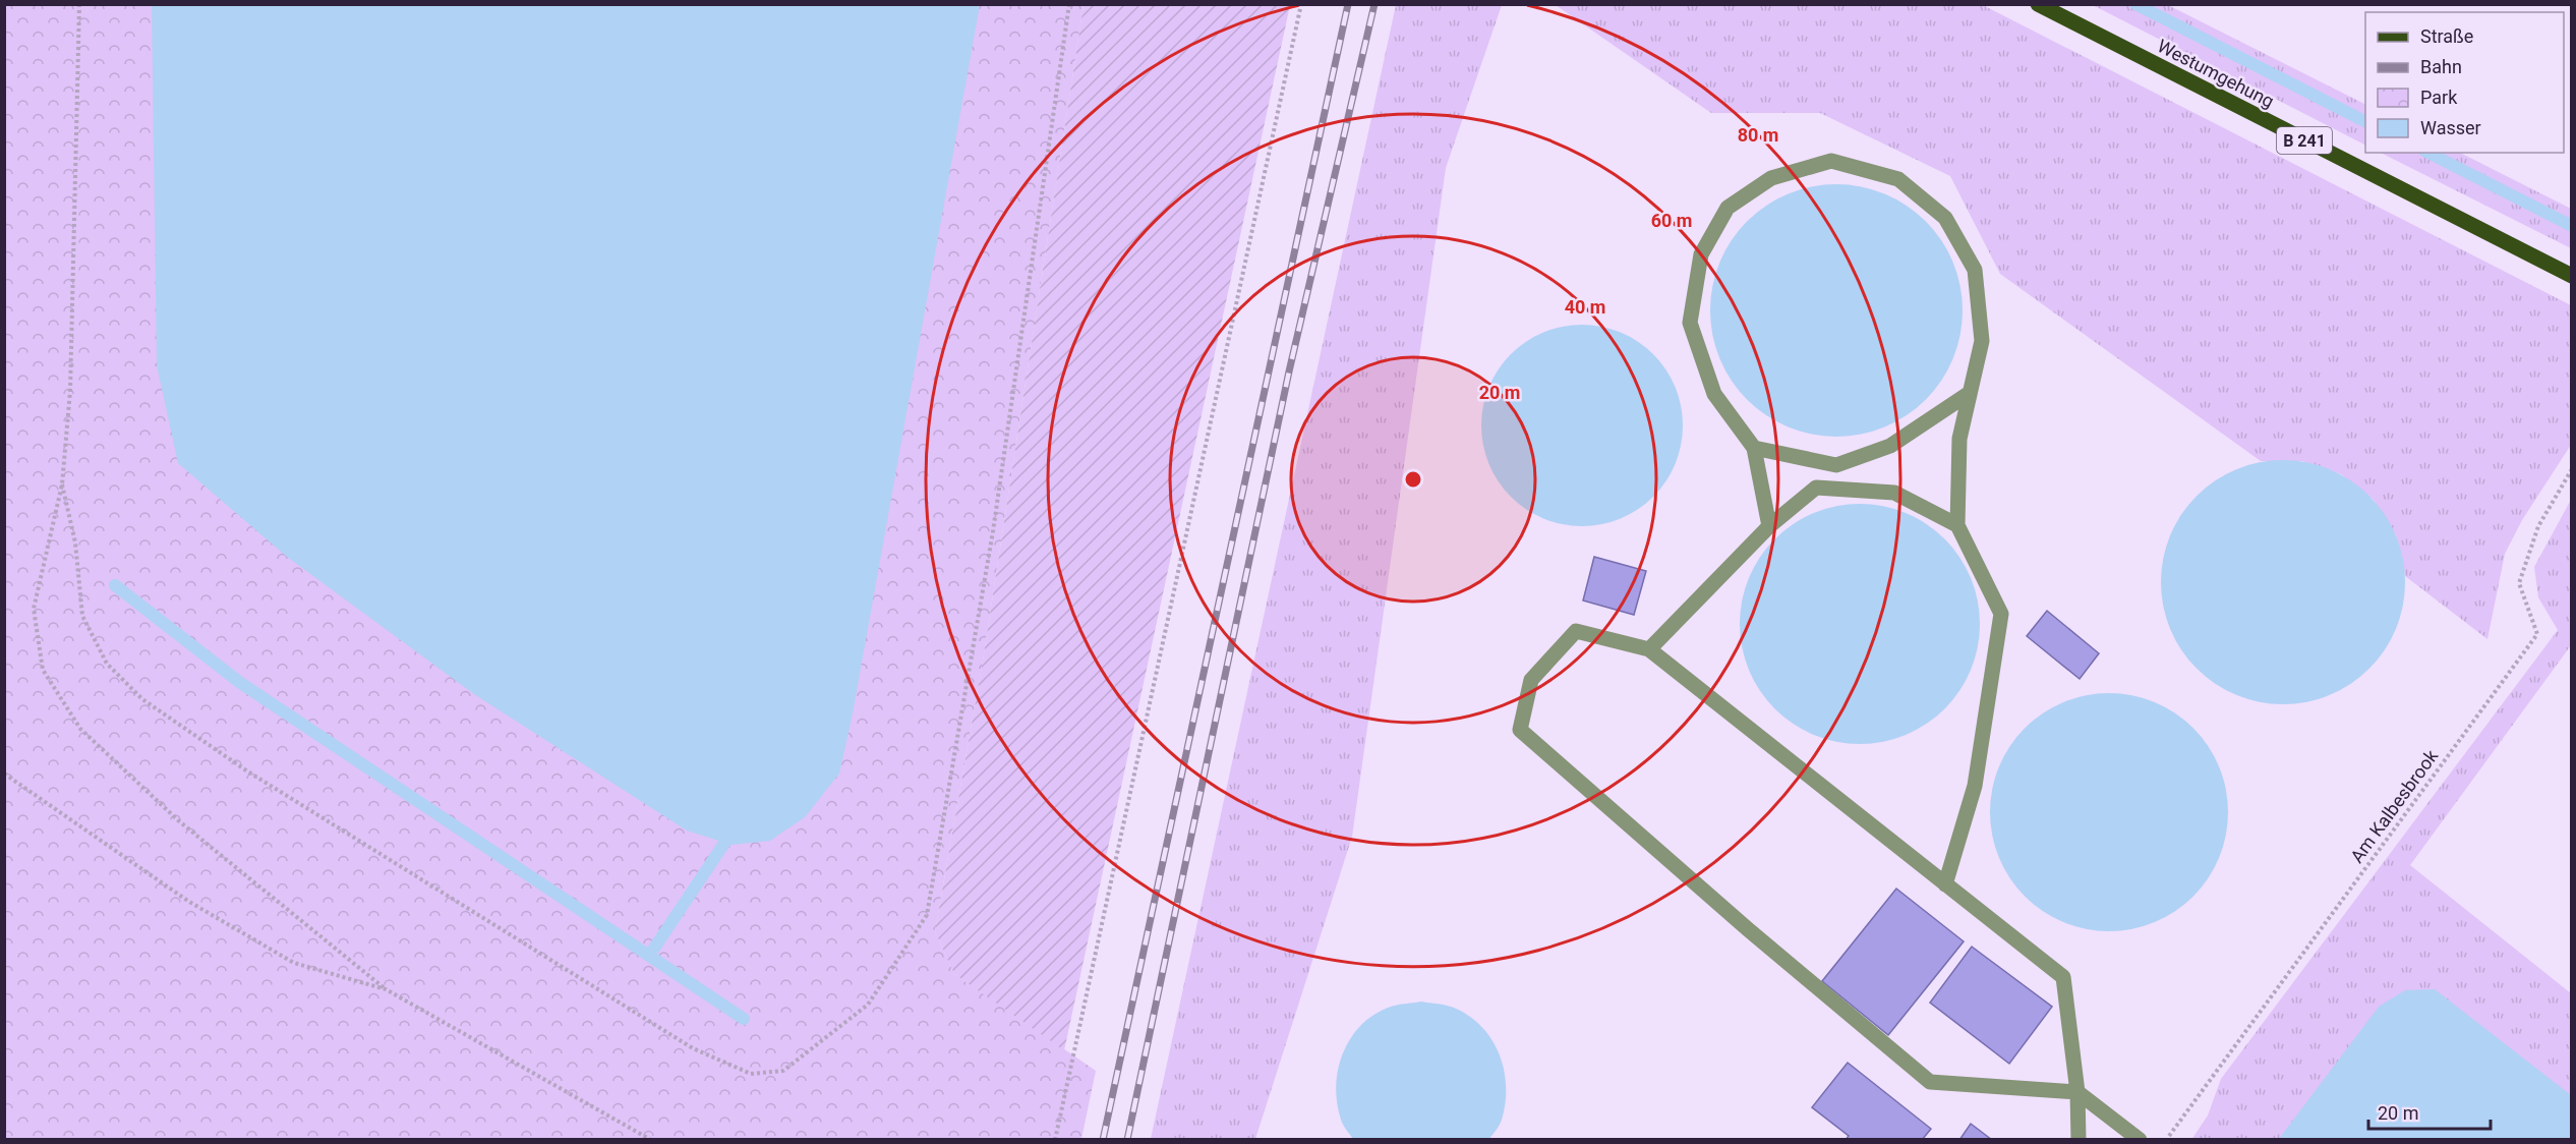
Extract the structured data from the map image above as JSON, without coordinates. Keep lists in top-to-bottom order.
{
  "streets": {
    "main road": ["Westumgehung", "B 241"],
    "path": ["Am Kalbesbrook"]
  },
  "legend": [
    "Straße",
    "Bahn",
    "Park",
    "Wasser"
  ],
  "scale_bar": "20 m",
  "rings": [
    "80 m",
    "60 m",
    "40 m",
    "20 m"
  ]
}
